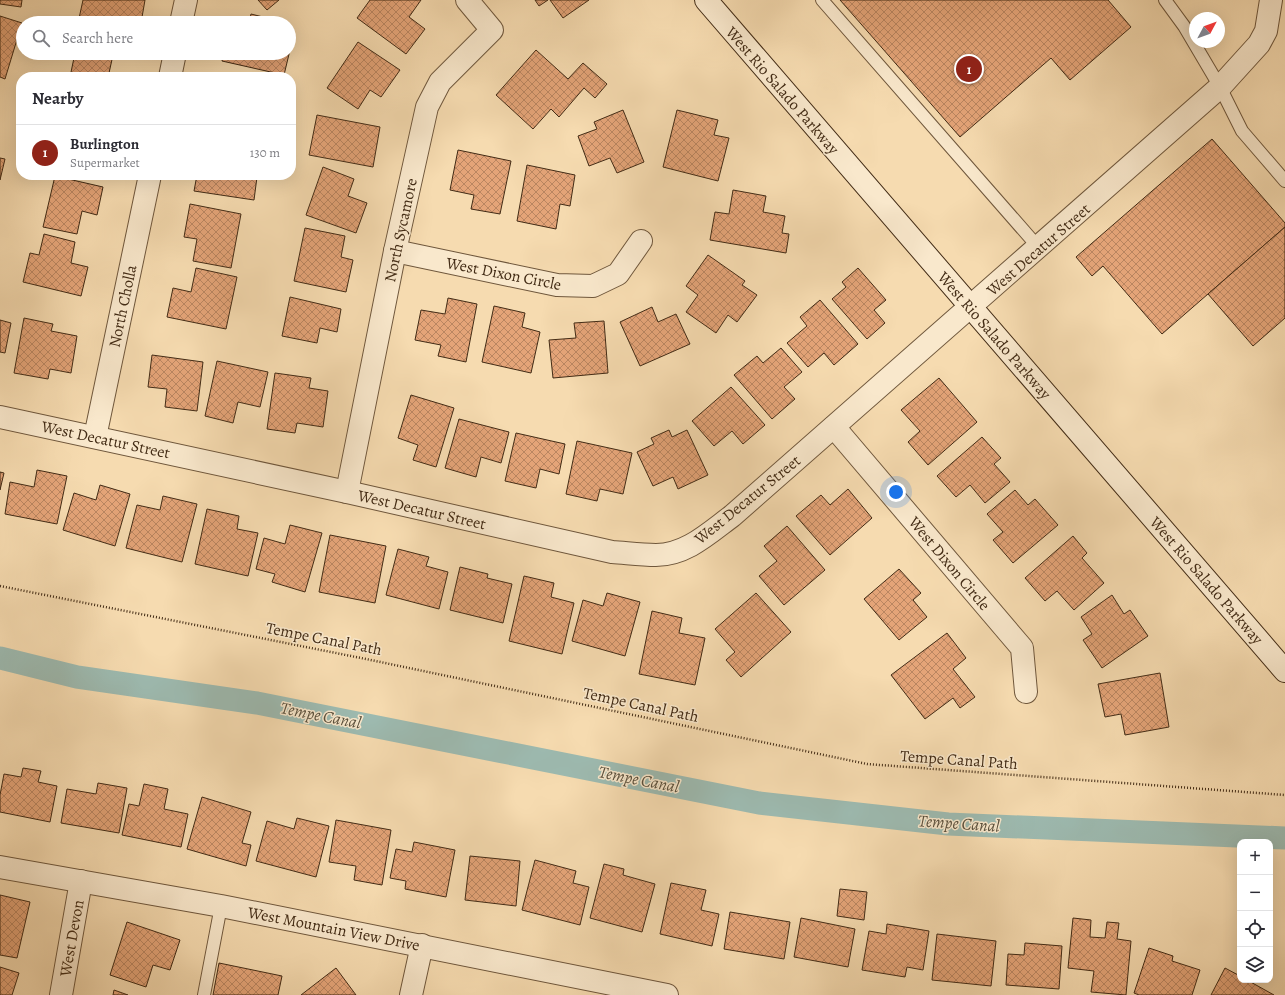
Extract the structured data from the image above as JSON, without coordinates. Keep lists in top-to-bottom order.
{
  "streets": {
    "street": [
      "West Rio Salado Parkway",
      "North Sycamore",
      "West Decatur Street",
      "West Dixon Circle",
      "North Cholla",
      "West Mountain View Drive",
      "West Devon"
    ],
    "path": ["Tempe Canal Path"]
  },
  "crossings": [
    ["West Rio Salado Parkway", "West Decatur Street"],
    ["North Sycamore", "West Decatur Street"],
    ["North Sycamore", "West Dixon Circle"],
    ["West Decatur Street", "West Dixon Circle"],
    ["West Decatur Street", "North Cholla"],
    ["West Mountain View Drive", "West Devon"]
  ],
  "water": ["Tempe Canal"],
  "north": "top right",
  "page": {
    "search": "Search here",
    "pins": "1",
    "heading": "Nearby",
    "list": [
      {
        "mark": "1",
        "name": "Burlington",
        "note": "Supermarket",
        "value": "130 m"
      }
    ],
    "map_buttons": ["+", "−"]
  }
}
